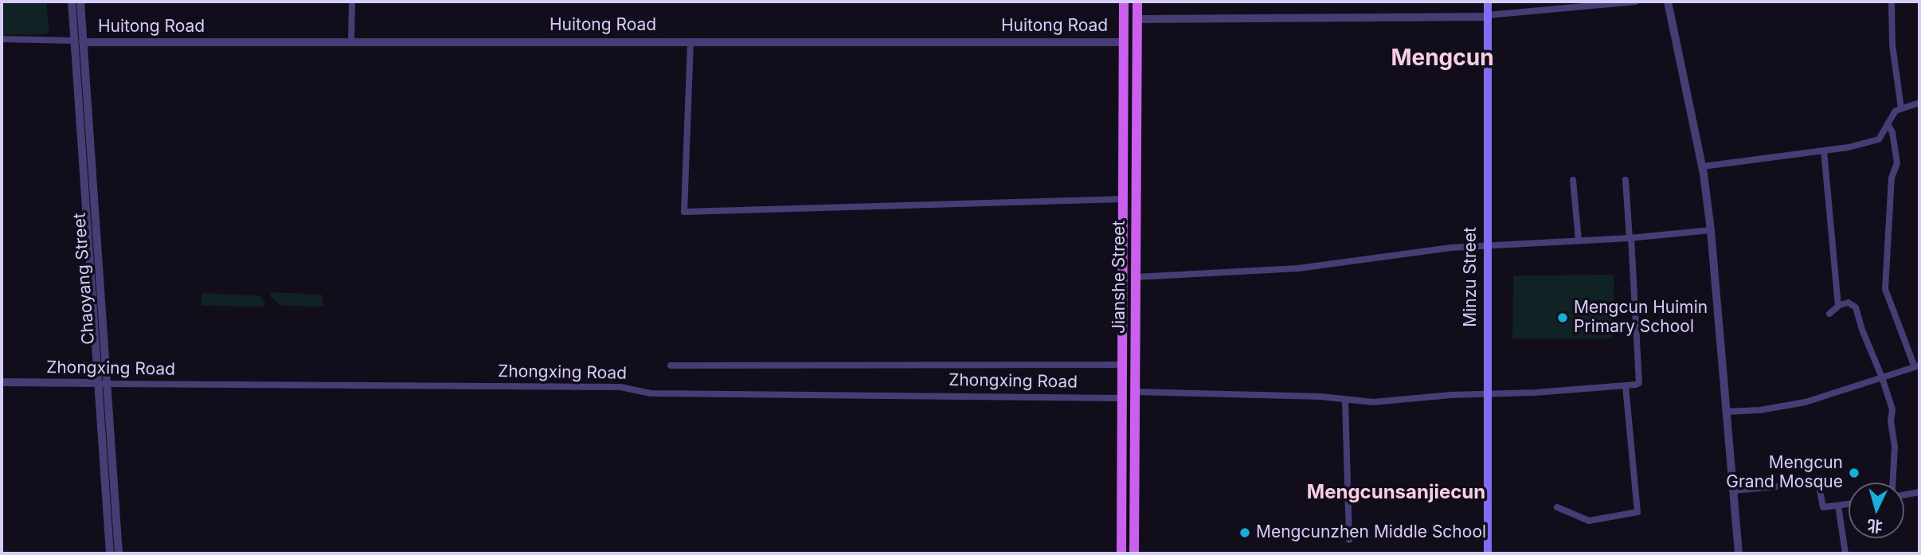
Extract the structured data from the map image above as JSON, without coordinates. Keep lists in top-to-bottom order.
{
  "streets": {
    "main road": ["Jianshe Street", "Minzu Street"],
    "street": ["Huitong Road", "Chaoyang Street", "Zhongxing Road"]
  },
  "crossings": [
    ["Huitong Road", "Jianshe Street"],
    ["Huitong Road", "Chaoyang Street"],
    ["Jianshe Street", "Zhongxing Road"],
    ["Chaoyang Street", "Zhongxing Road"]
  ],
  "districts": ["Mengcun", "Mengcunsanjiecun"],
  "places": ["Mengcun Huimin Primary School", "Mengcun Grand Mosque", "Mengcunzhen Middle School"],
  "north": "bottom"
}
